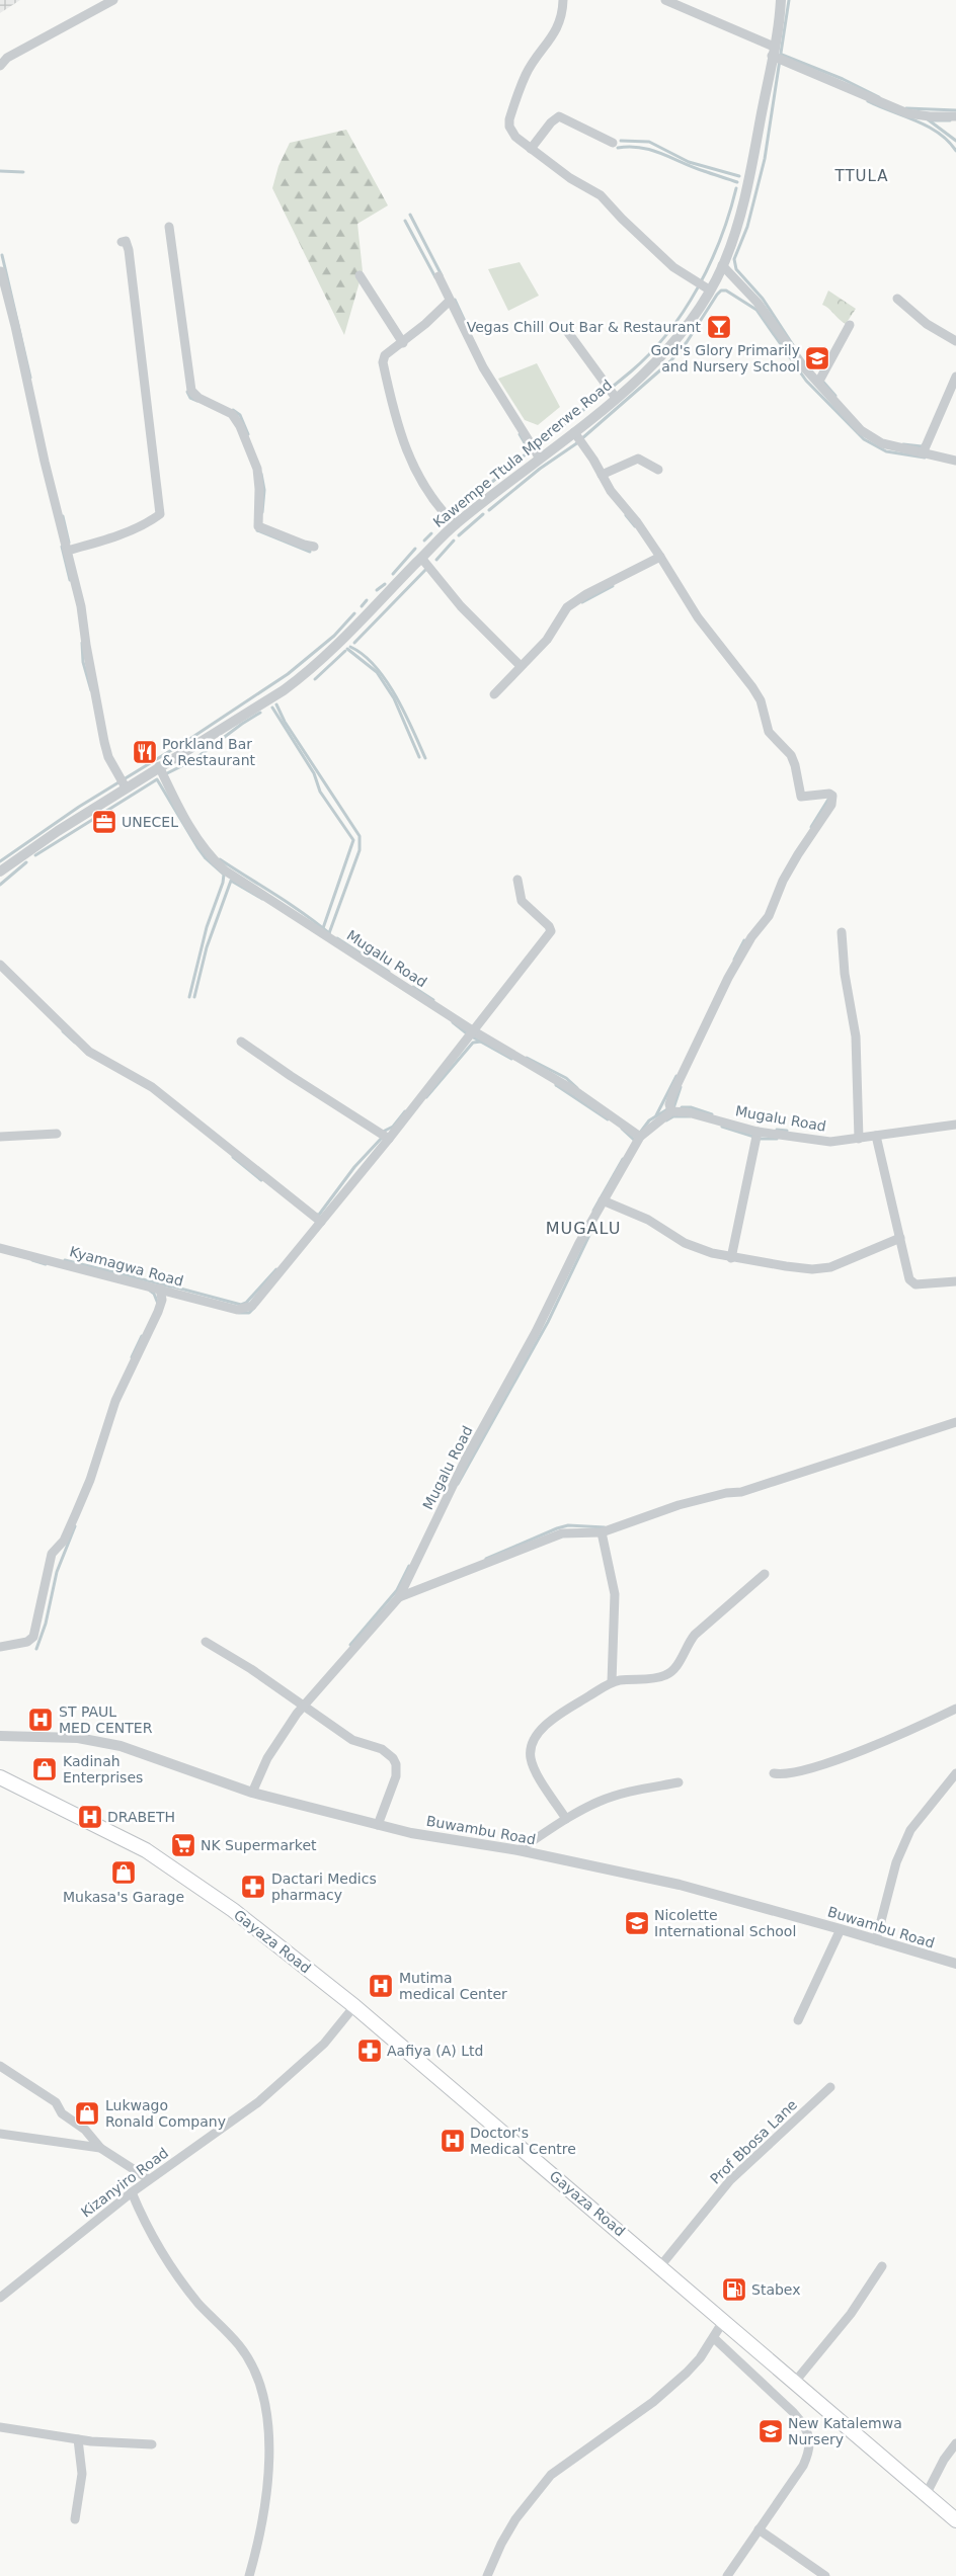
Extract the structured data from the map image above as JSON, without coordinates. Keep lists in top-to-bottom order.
{
  "streets": {
    "main road": ["Gayaza Road"],
    "street": [
      "Kawempe Ttula Mpererwe Road",
      "Mugalu Road",
      "Kyamagwa Road",
      "Buwambu Road",
      "Prof Bbosa Lane",
      "Kizanyiro Road"
    ]
  },
  "crossings": [
    ["Kawempe Ttula Mpererwe Road", "Mugalu Road"],
    ["Mugalu Road", "Buwambu Road"],
    ["Gayaza Road", "Prof Bbosa Lane"],
    ["Gayaza Road", "Kizanyiro Road"]
  ],
  "districts": ["TTULA", "MUGALU"],
  "places": {
    "bar": ["Vegas Chill Out Bar & Restaurant"],
    "school or university": ["God's Glory Primarily and Nursery School", "Nicolette International School", "New Katalemwa Nursery"],
    "restaurant": ["Porkland Bar & Restaurant"],
    "office": ["UNECEL"],
    "hospital": [
      "ST PAUL MED CENTER",
      "DRABETH",
      "Mutima medical Center",
      "Doctor's Medical Centre"
    ],
    "shop": ["Kadinah Enterprises", "Mukasa's Garage", "Lukwago Ronald Company"],
    "supermarket": ["NK Supermarket"],
    "pharmacy": ["Dactari Medics pharmacy", "Aafiya (A) Ltd"],
    "fuel station": ["Stabex"]
  }
}
